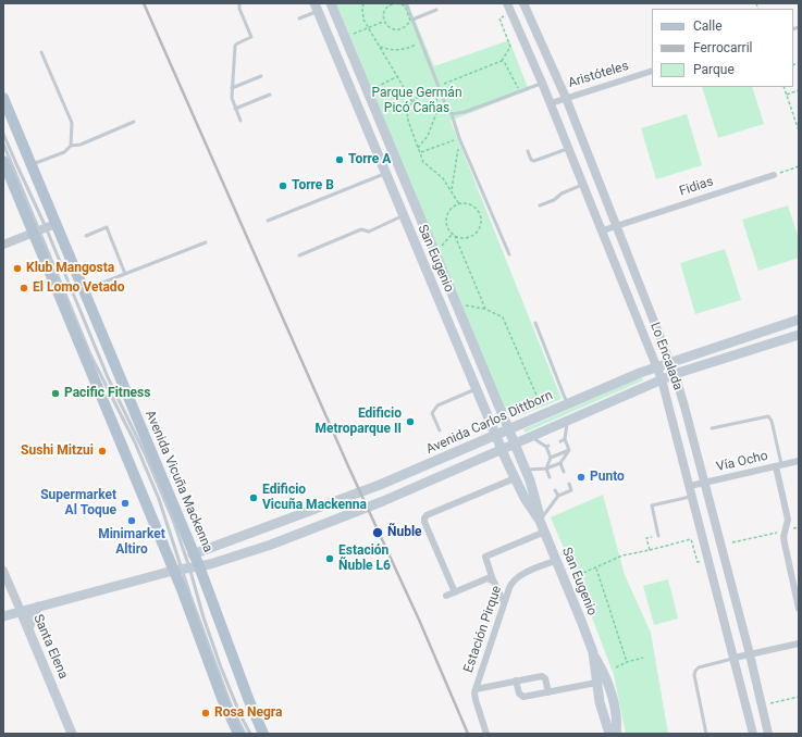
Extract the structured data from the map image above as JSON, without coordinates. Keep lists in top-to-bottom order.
{
  "streets": {
    "main road": [
      "San Eugenio",
      "Avenida Carlos Dittborn",
      "Avenida Vicuña Mackenna",
      "Santa Elena"
    ],
    "street": [
      "Aristóteles",
      "Fidias",
      "Lo Encalada",
      "Vía Ocho",
      "Estación Pirque"
    ]
  },
  "crossings": [
    ["Aristóteles", "Lo Encalada"],
    ["Fidias", "Lo Encalada"],
    ["San Eugenio", "Avenida Carlos Dittborn"],
    ["San Eugenio", "Estación Pirque"],
    ["Lo Encalada", "Avenida Carlos Dittborn"],
    ["Lo Encalada", "Vía Ocho"],
    ["Avenida Carlos Dittborn", "Avenida Vicuña Mackenna"]
  ],
  "parks": ["Parque Germán Picó Cañas"],
  "places": [
    "Torre A",
    "Torre B",
    "Klub Mangosta",
    "El Lomo Vetado",
    "Pacific Fitness",
    "Edificio Metroparque II",
    "Sushi Mitzui",
    "Punto",
    "Edificio Vicuña Mackenna",
    "Supermarket Al Toque",
    "Minimarket Altiro",
    "Ñuble",
    "Estación Ñuble L6",
    "Rosa Negra"
  ],
  "legend": ["Calle", "Ferrocarril", "Parque"]
}
